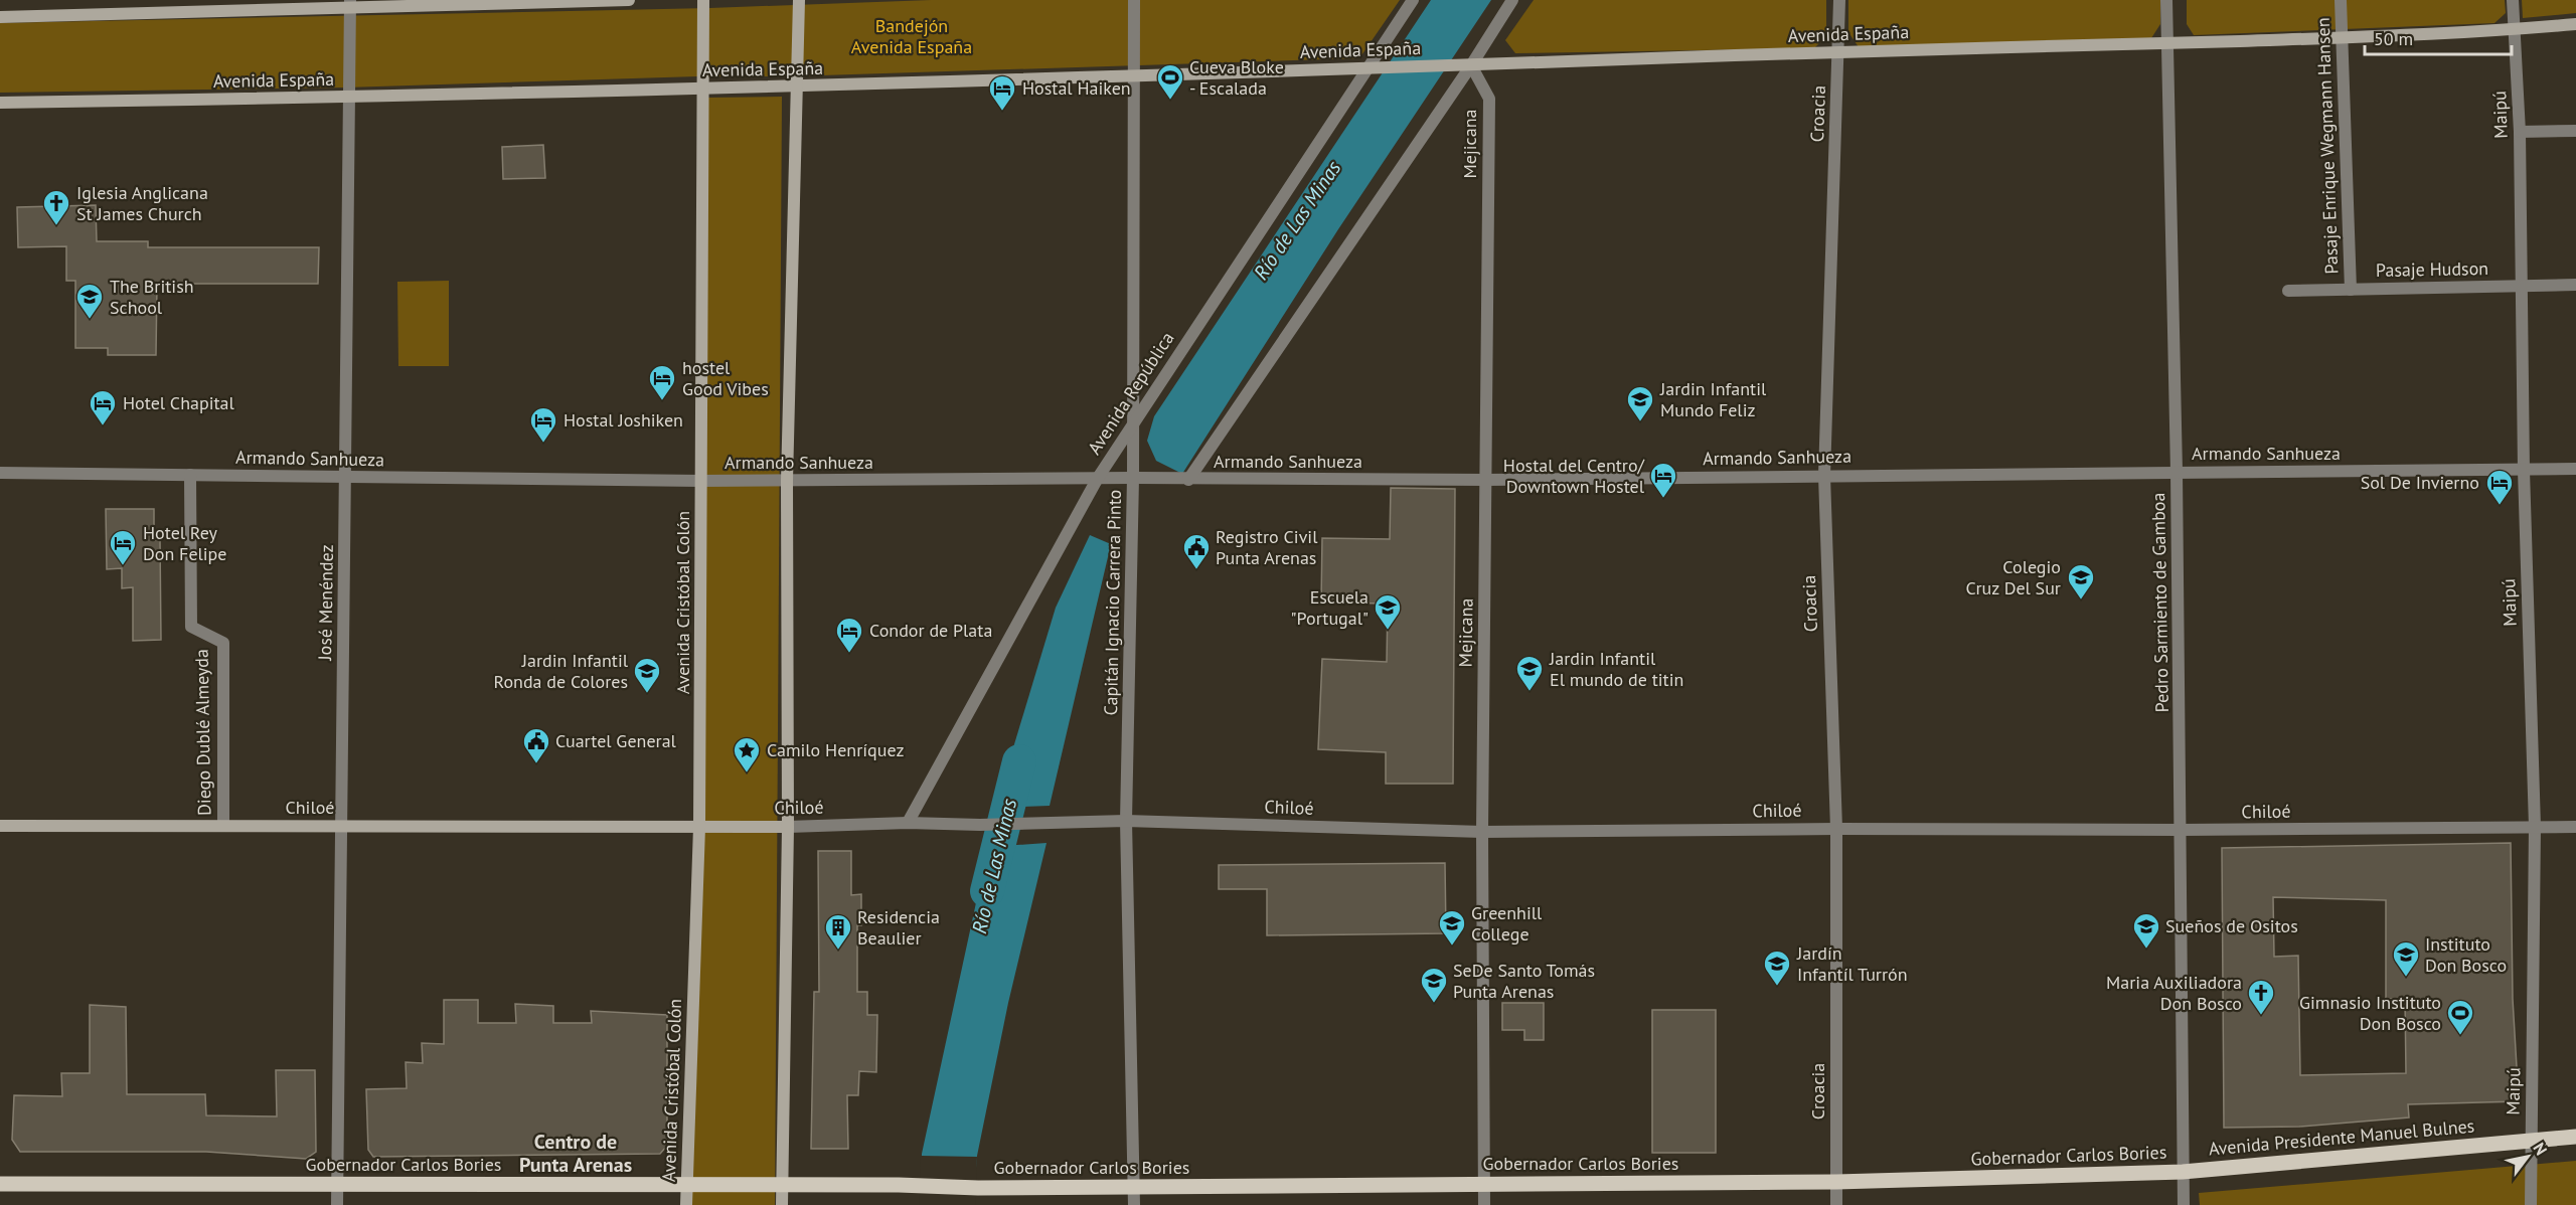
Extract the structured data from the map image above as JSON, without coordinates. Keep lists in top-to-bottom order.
{
  "streets": {
    "main road": [
      "Avenida España",
      "Avenida Cristóbal Colón",
      "Chiloé",
      "Avenida Presidente Manuel Bulnes",
      "Gobernador Carlos Bories"
    ],
    "street": [
      "Croacia",
      "Maipú",
      "Mejicana",
      "Pasaje Enrique Wegmann Hansen",
      "Pasaje Hudson",
      "Avenida República",
      "Armando Sanhueza",
      "José Menéndez",
      "Capitán Ignacio Carrera Pinto",
      "Pedro Sarmiento de Gamboa",
      "Diego Dublé Almeyda"
    ]
  },
  "crossings": [
    ["Avenida España", "Croacia"],
    ["Avenida España", "Maipú"],
    ["Avenida España", "Mejicana"],
    ["Avenida España", "Pasaje Enrique Wegmann Hansen"],
    ["Avenida España", "Avenida República"],
    ["Avenida España", "José Menéndez"],
    ["Avenida España", "Avenida Cristóbal Colón"],
    ["Avenida España", "Capitán Ignacio Carrera Pinto"],
    ["Avenida España", "Pedro Sarmiento de Gamboa"],
    ["Croacia", "Armando Sanhueza"],
    ["Croacia", "Chiloé"],
    ["Croacia", "Gobernador Carlos Bories"],
    ["Maipú", "Pasaje Hudson"],
    ["Maipú", "Armando Sanhueza"],
    ["Maipú", "Chiloé"],
    ["Maipú", "Avenida Presidente Manuel Bulnes"],
    ["Mejicana", "Armando Sanhueza"],
    ["Mejicana", "Chiloé"],
    ["Mejicana", "Gobernador Carlos Bories"],
    ["Pasaje Enrique Wegmann Hansen", "Pasaje Hudson"],
    ["Avenida República", "Armando Sanhueza"],
    ["Avenida República", "Capitán Ignacio Carrera Pinto"],
    ["Avenida República", "Chiloé"],
    ["Armando Sanhueza", "José Menéndez"],
    ["Armando Sanhueza", "Avenida Cristóbal Colón"],
    ["Armando Sanhueza", "Capitán Ignacio Carrera Pinto"],
    ["Armando Sanhueza", "Pedro Sarmiento de Gamboa"],
    ["Armando Sanhueza", "Diego Dublé Almeyda"],
    ["José Menéndez", "Chiloé"],
    ["José Menéndez", "Gobernador Carlos Bories"],
    ["Avenida Cristóbal Colón", "Chiloé"],
    ["Avenida Cristóbal Colón", "Gobernador Carlos Bories"],
    ["Capitán Ignacio Carrera Pinto", "Chiloé"],
    ["Capitán Ignacio Carrera Pinto", "Gobernador Carlos Bories"],
    ["Pedro Sarmiento de Gamboa", "Chiloé"],
    ["Pedro Sarmiento de Gamboa", "Avenida Presidente Manuel Bulnes"],
    ["Pedro Sarmiento de Gamboa", "Gobernador Carlos Bories"],
    ["Diego Dublé Almeyda", "Chiloé"],
    ["Avenida Presidente Manuel Bulnes", "Gobernador Carlos Bories"]
  ],
  "districts": ["Centro de Punta Arenas"],
  "water": ["Río de Las Minas"],
  "parks": ["Bandejón Avenida España"],
  "places": {
    "sports": ["Cueva Bloke - Escalada", "Gimnasio Instituto Don Bosco"],
    "hotel": [
      "Hostal Haiken",
      "hostel Good Vibes",
      "Hotel Chapital",
      "Hostal Joshiken",
      "Hostal del Centro/ Downtown Hostel",
      "Sol De Invierno",
      "Hotel Rey Don Felipe",
      "Condor de Plata"
    ],
    "church": ["Iglesia Anglicana St James Church", "Maria Auxiliadora Don Bosco"],
    "school or university": [
      "The British School",
      "Jardin Infantil Mundo Feliz",
      "Colegio Cruz Del Sur",
      "Escuela \"Portugal\"",
      "Jardin Infantil El mundo de titin",
      "Jardin Infantil Ronda de Colores",
      "Greenhill College",
      "Sueños de Ositos",
      "Instituto Don Bosco",
      "Jardín Infantíl Turrón",
      "SeDe Santo Tomás Punta Arenas"
    ],
    "public building": ["Registro Civil Punta Arenas", "Cuartel General"],
    "place": ["Camilo Henríquez"],
    "building": ["Residencia Beaulier"]
  },
  "scale_bar": "50 m",
  "north": "top right"
}
